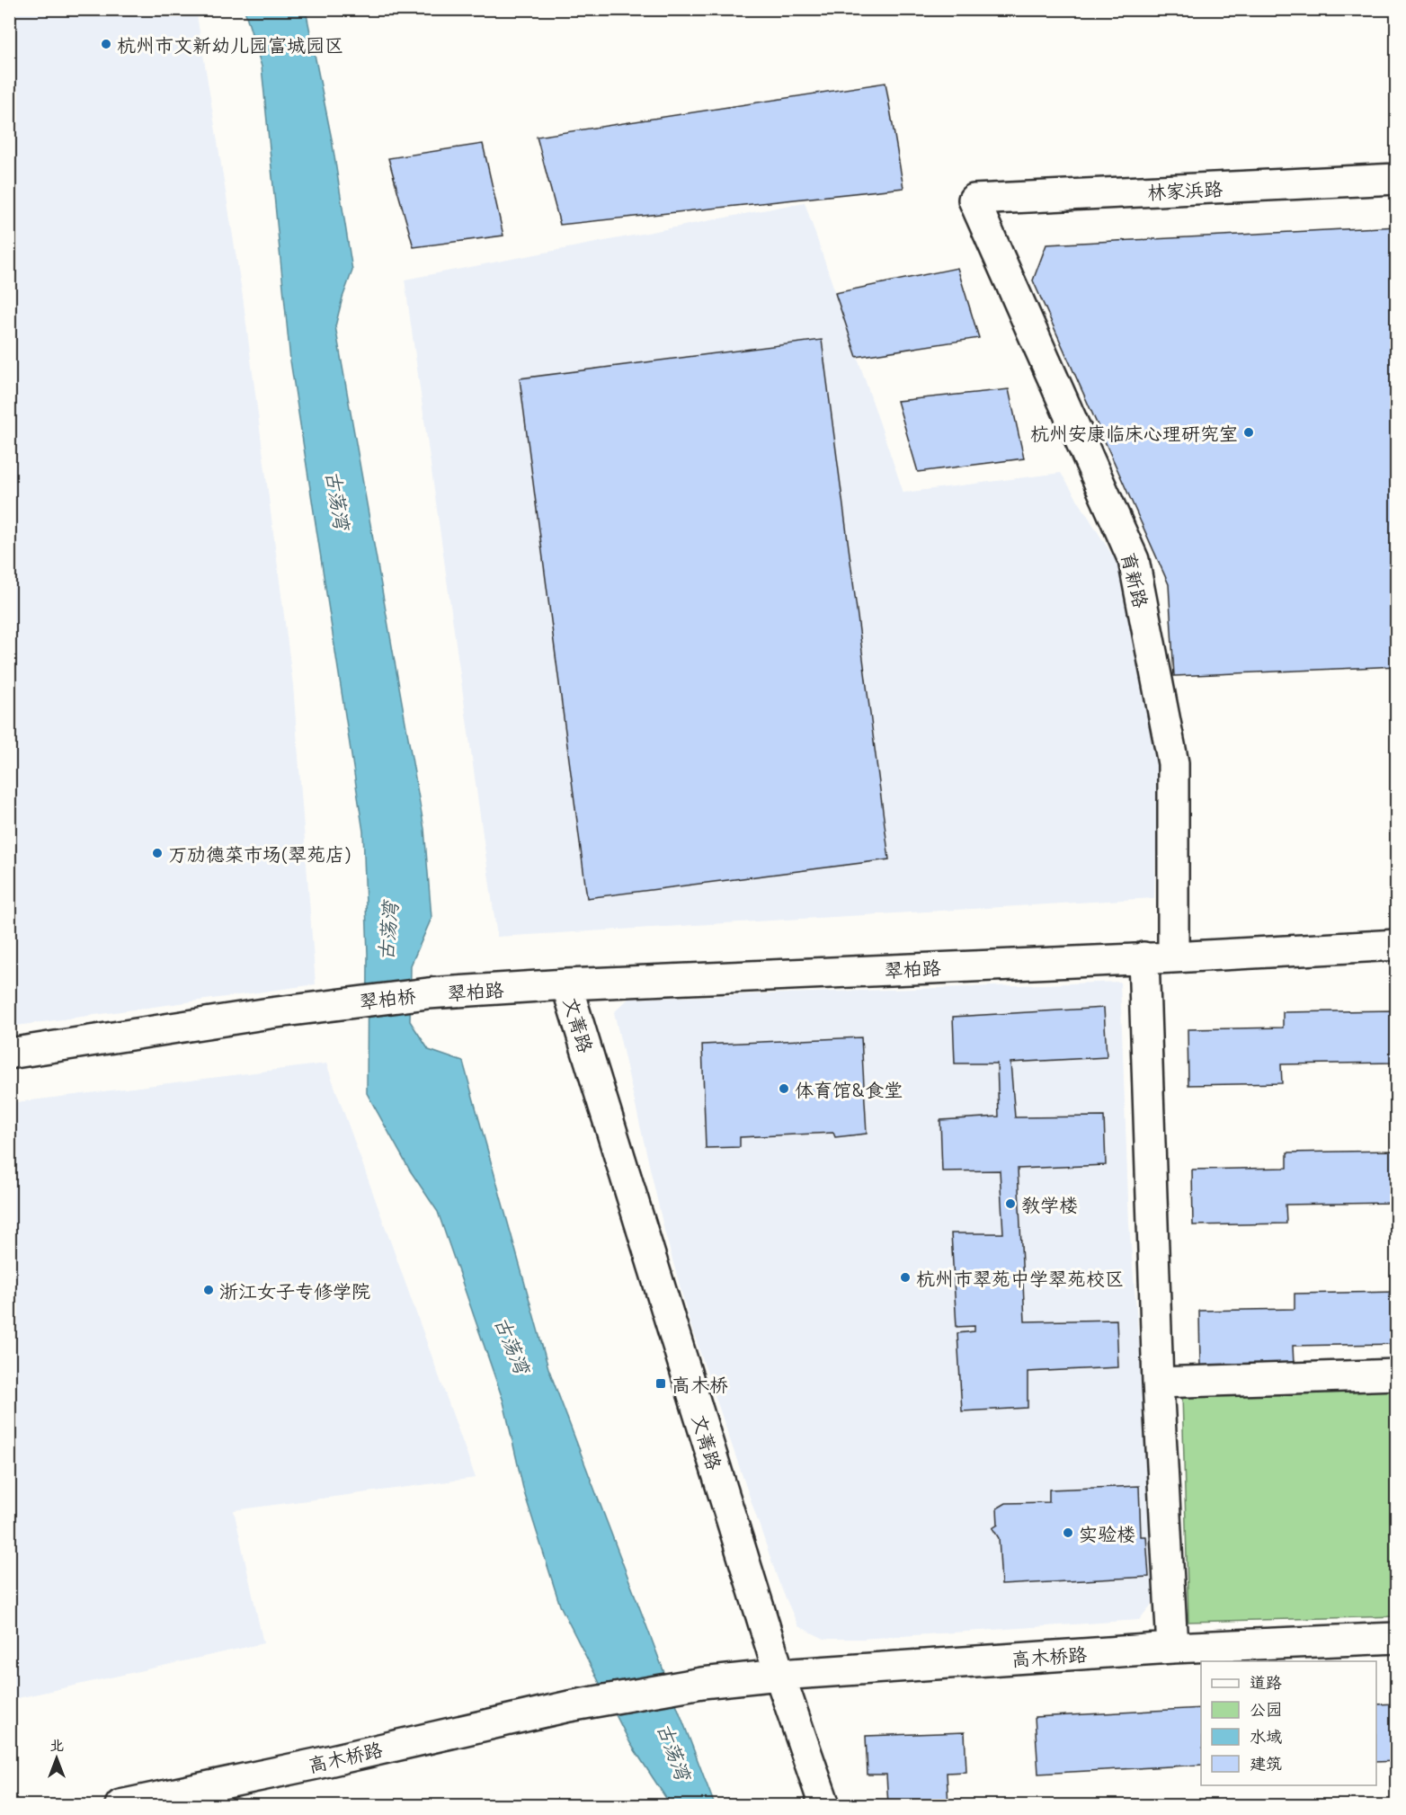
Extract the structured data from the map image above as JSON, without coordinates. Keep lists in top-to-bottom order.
{
  "streets": {
    "street": [
      "林家浜路",
      "育新路",
      "翠柏路",
      "翠柏桥",
      "文菁路",
      "高木桥路"
    ]
  },
  "crossings": [
    ["林家浜路", "育新路"],
    ["育新路", "翠柏路"],
    ["翠柏路", "翠柏桥"],
    ["翠柏路", "文菁路"],
    ["文菁路", "高木桥路"]
  ],
  "water": ["古荡湾"],
  "places": {
    "other": [
      "杭州市文新幼儿园富城园区",
      "杭州安康临床心理研究室",
      "万劢德菜巿场(翠苑店)",
      "体育馆&食堂",
      "教学楼",
      "杭州市翠苑中学翠苑校区",
      "浙江女子专修学院",
      "实验楼"
    ],
    "transit": ["高木桥"]
  },
  "legend": [
    "道路",
    "公园",
    "水域",
    "建筑"
  ],
  "north": "top"
}
